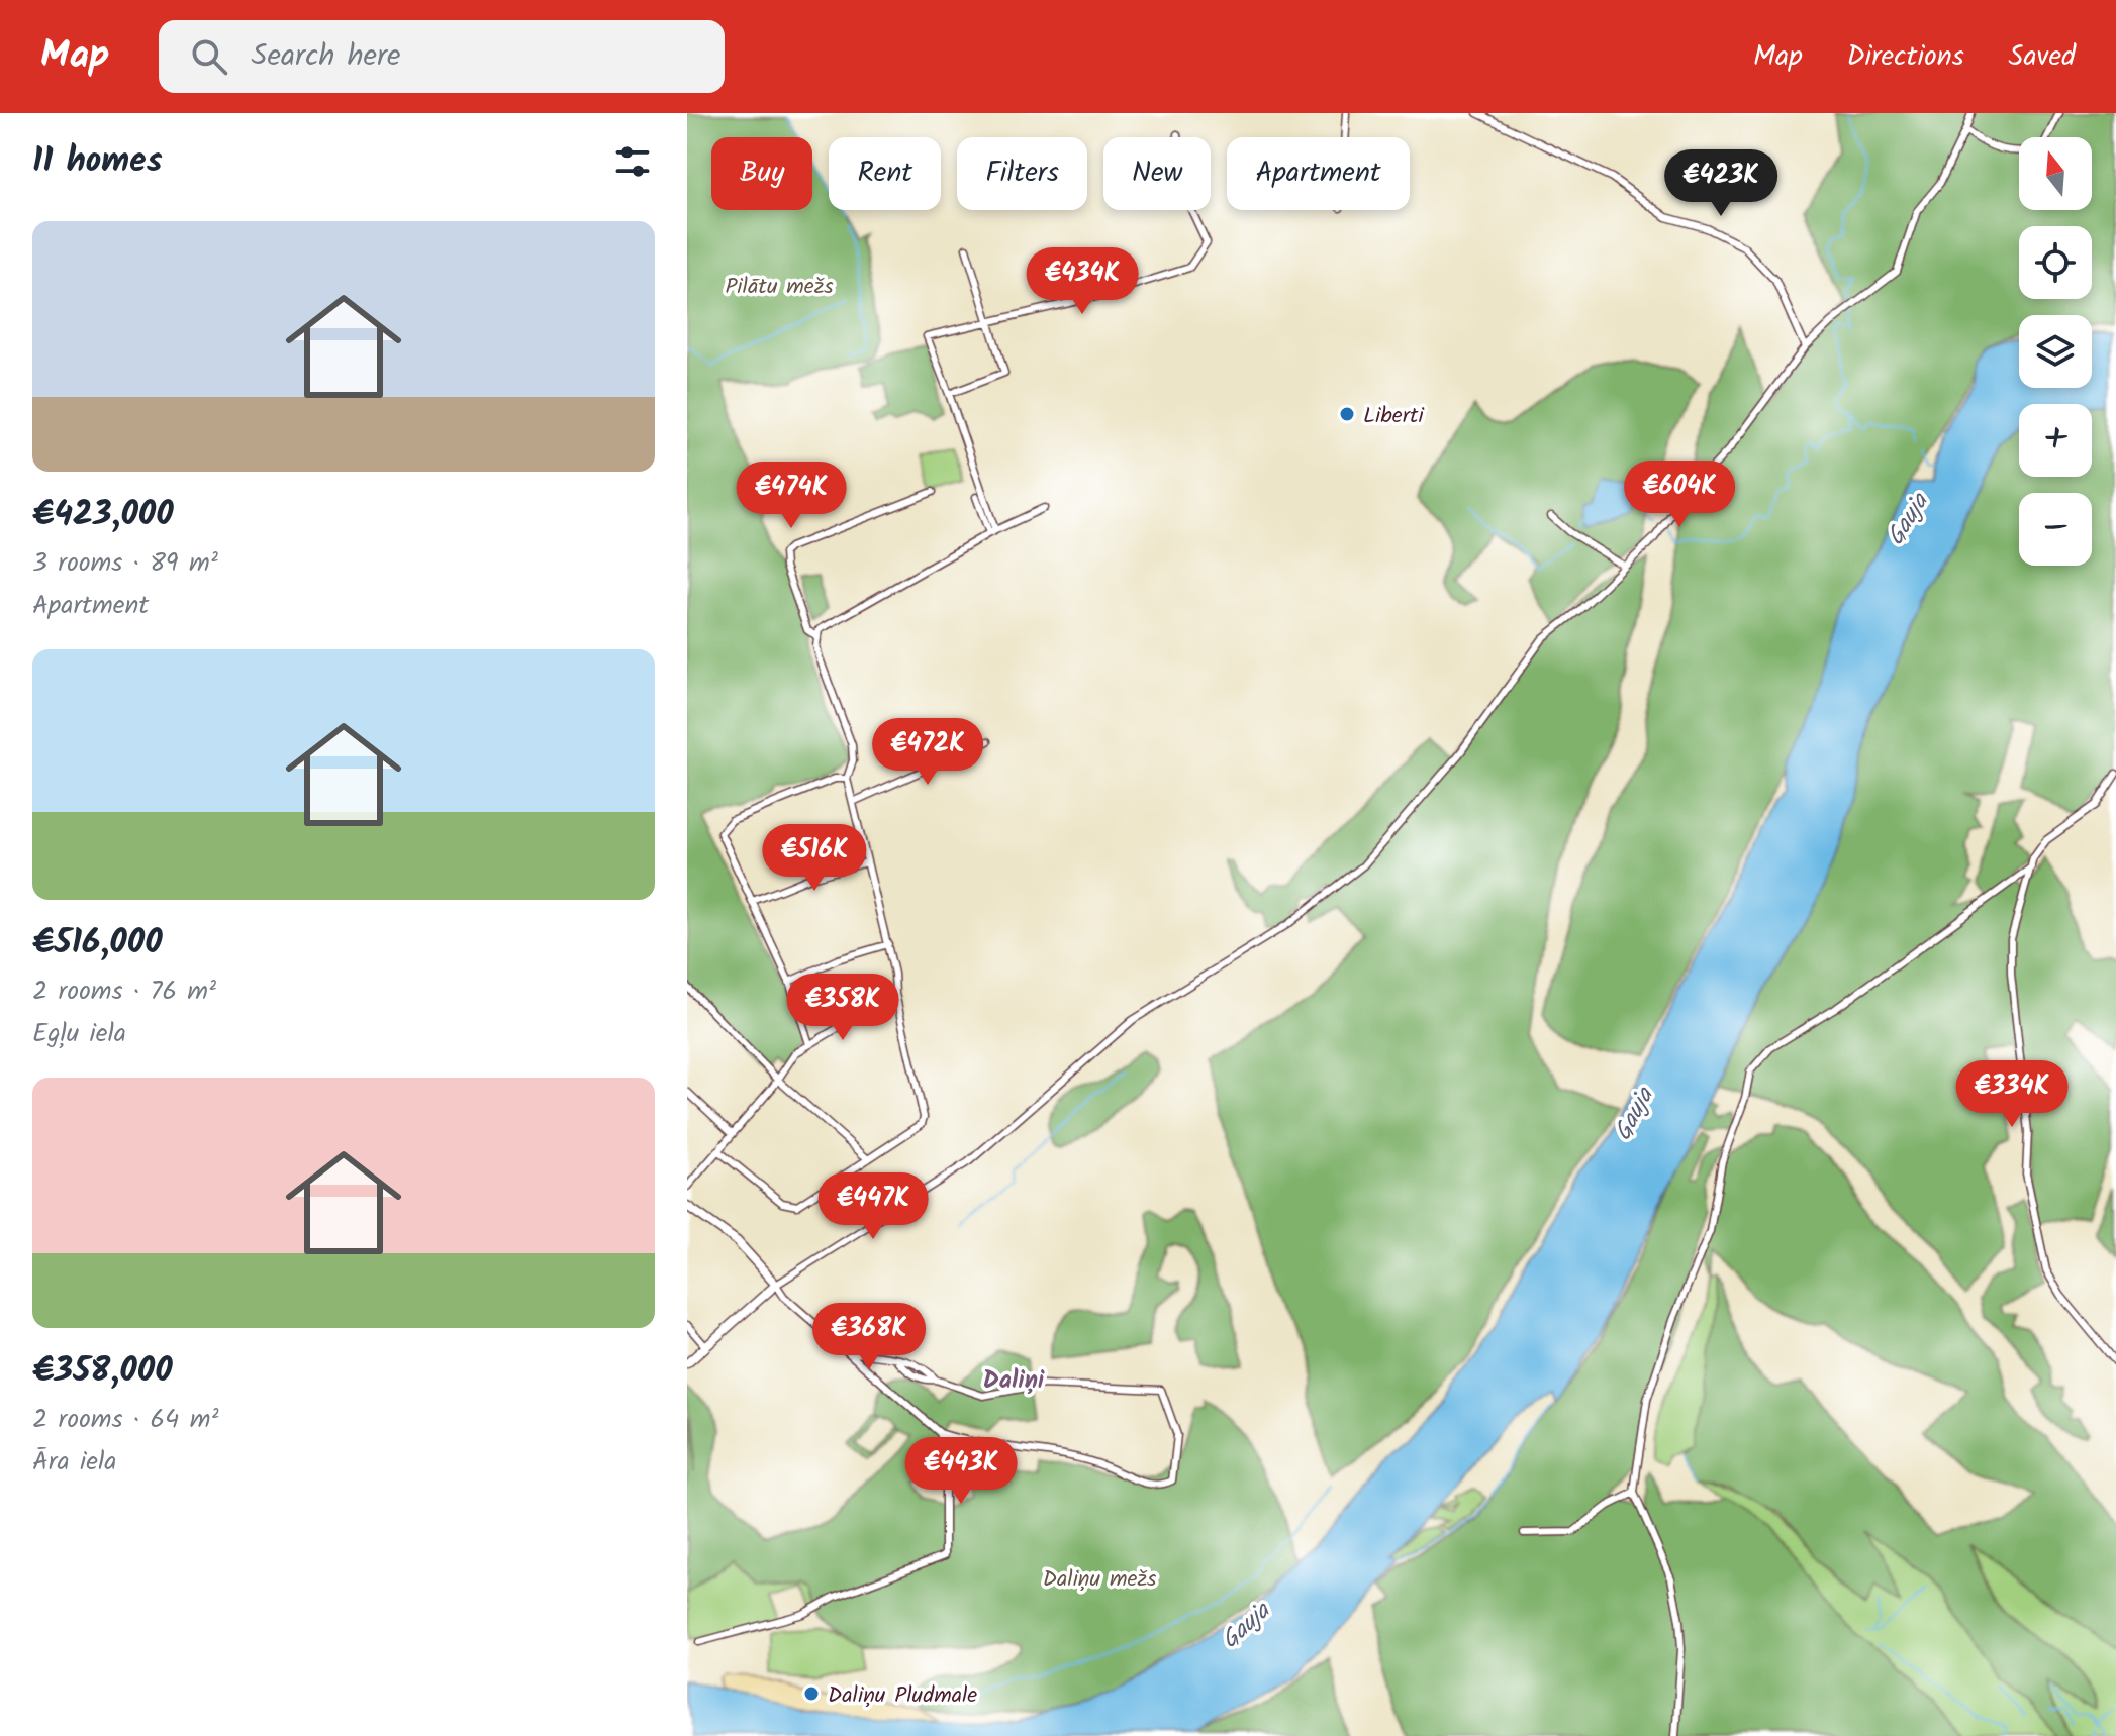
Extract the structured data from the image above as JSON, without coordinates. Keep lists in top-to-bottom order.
{
  "districts": ["Daliņi"],
  "water": ["Gauja"],
  "parks": ["Pilātu mežs", "Daliņu mežs"],
  "places": ["Liberti", "Daliņu Pludmale"],
  "north": "top",
  "page": {
    "header": "Map",
    "search": "Search here",
    "nav": ["Map", "Directions", "Saved"],
    "heading": "11 homes",
    "map_buttons": ["+", "−"],
    "chip": [
      "Buy",
      "Rent",
      "Filters",
      "New",
      "Apartment"
    ],
    "price": [
      "€423K",
      "€434K",
      "€604K",
      "€474K",
      "€472K",
      "€516K",
      "€358K",
      "€334K",
      "€447K",
      "€368K",
      "€443K"
    ],
    "list": [
      {
        "name": "€423,000",
        "note": "3 rooms · 89 m² · Apartment"
      },
      {
        "name": "€516,000",
        "note": "2 rooms · 76 m² · Egļu iela"
      },
      {
        "name": "€358,000",
        "note": "2 rooms · 64 m² · Āra iela"
      }
    ]
  }
}
